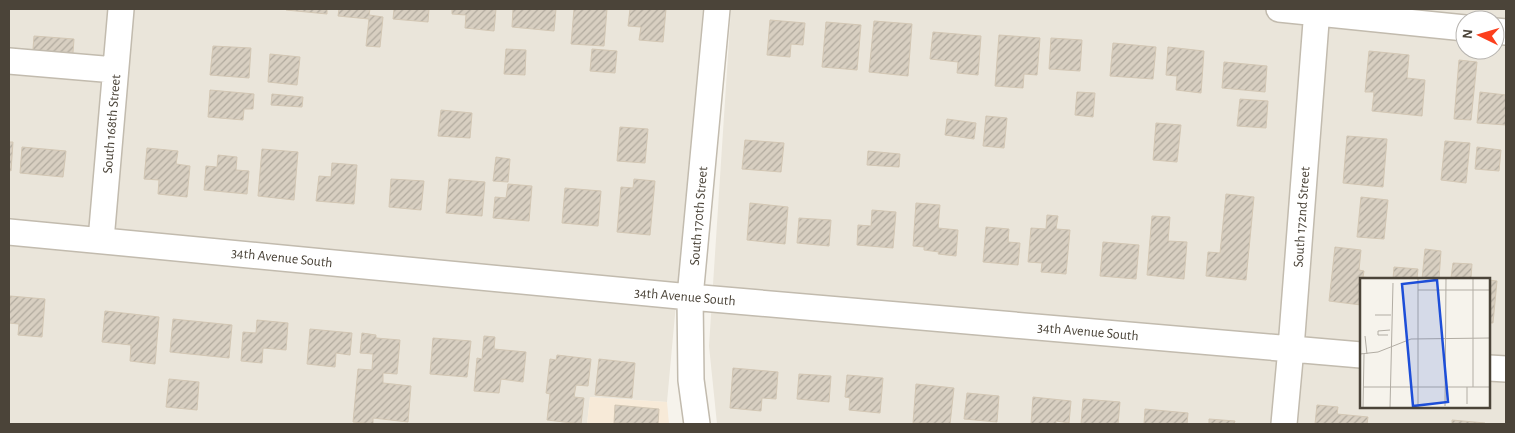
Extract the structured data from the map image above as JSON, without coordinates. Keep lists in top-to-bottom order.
{
  "streets": {
    "street": [
      "South 168th Street",
      "South 170th Street",
      "South 172nd Street",
      "34th Avenue South"
    ]
  },
  "crossings": [
    ["South 168th Street", "34th Avenue South"],
    ["South 170th Street", "34th Avenue South"],
    ["South 172nd Street", "34th Avenue South"]
  ],
  "north": "left"
}
